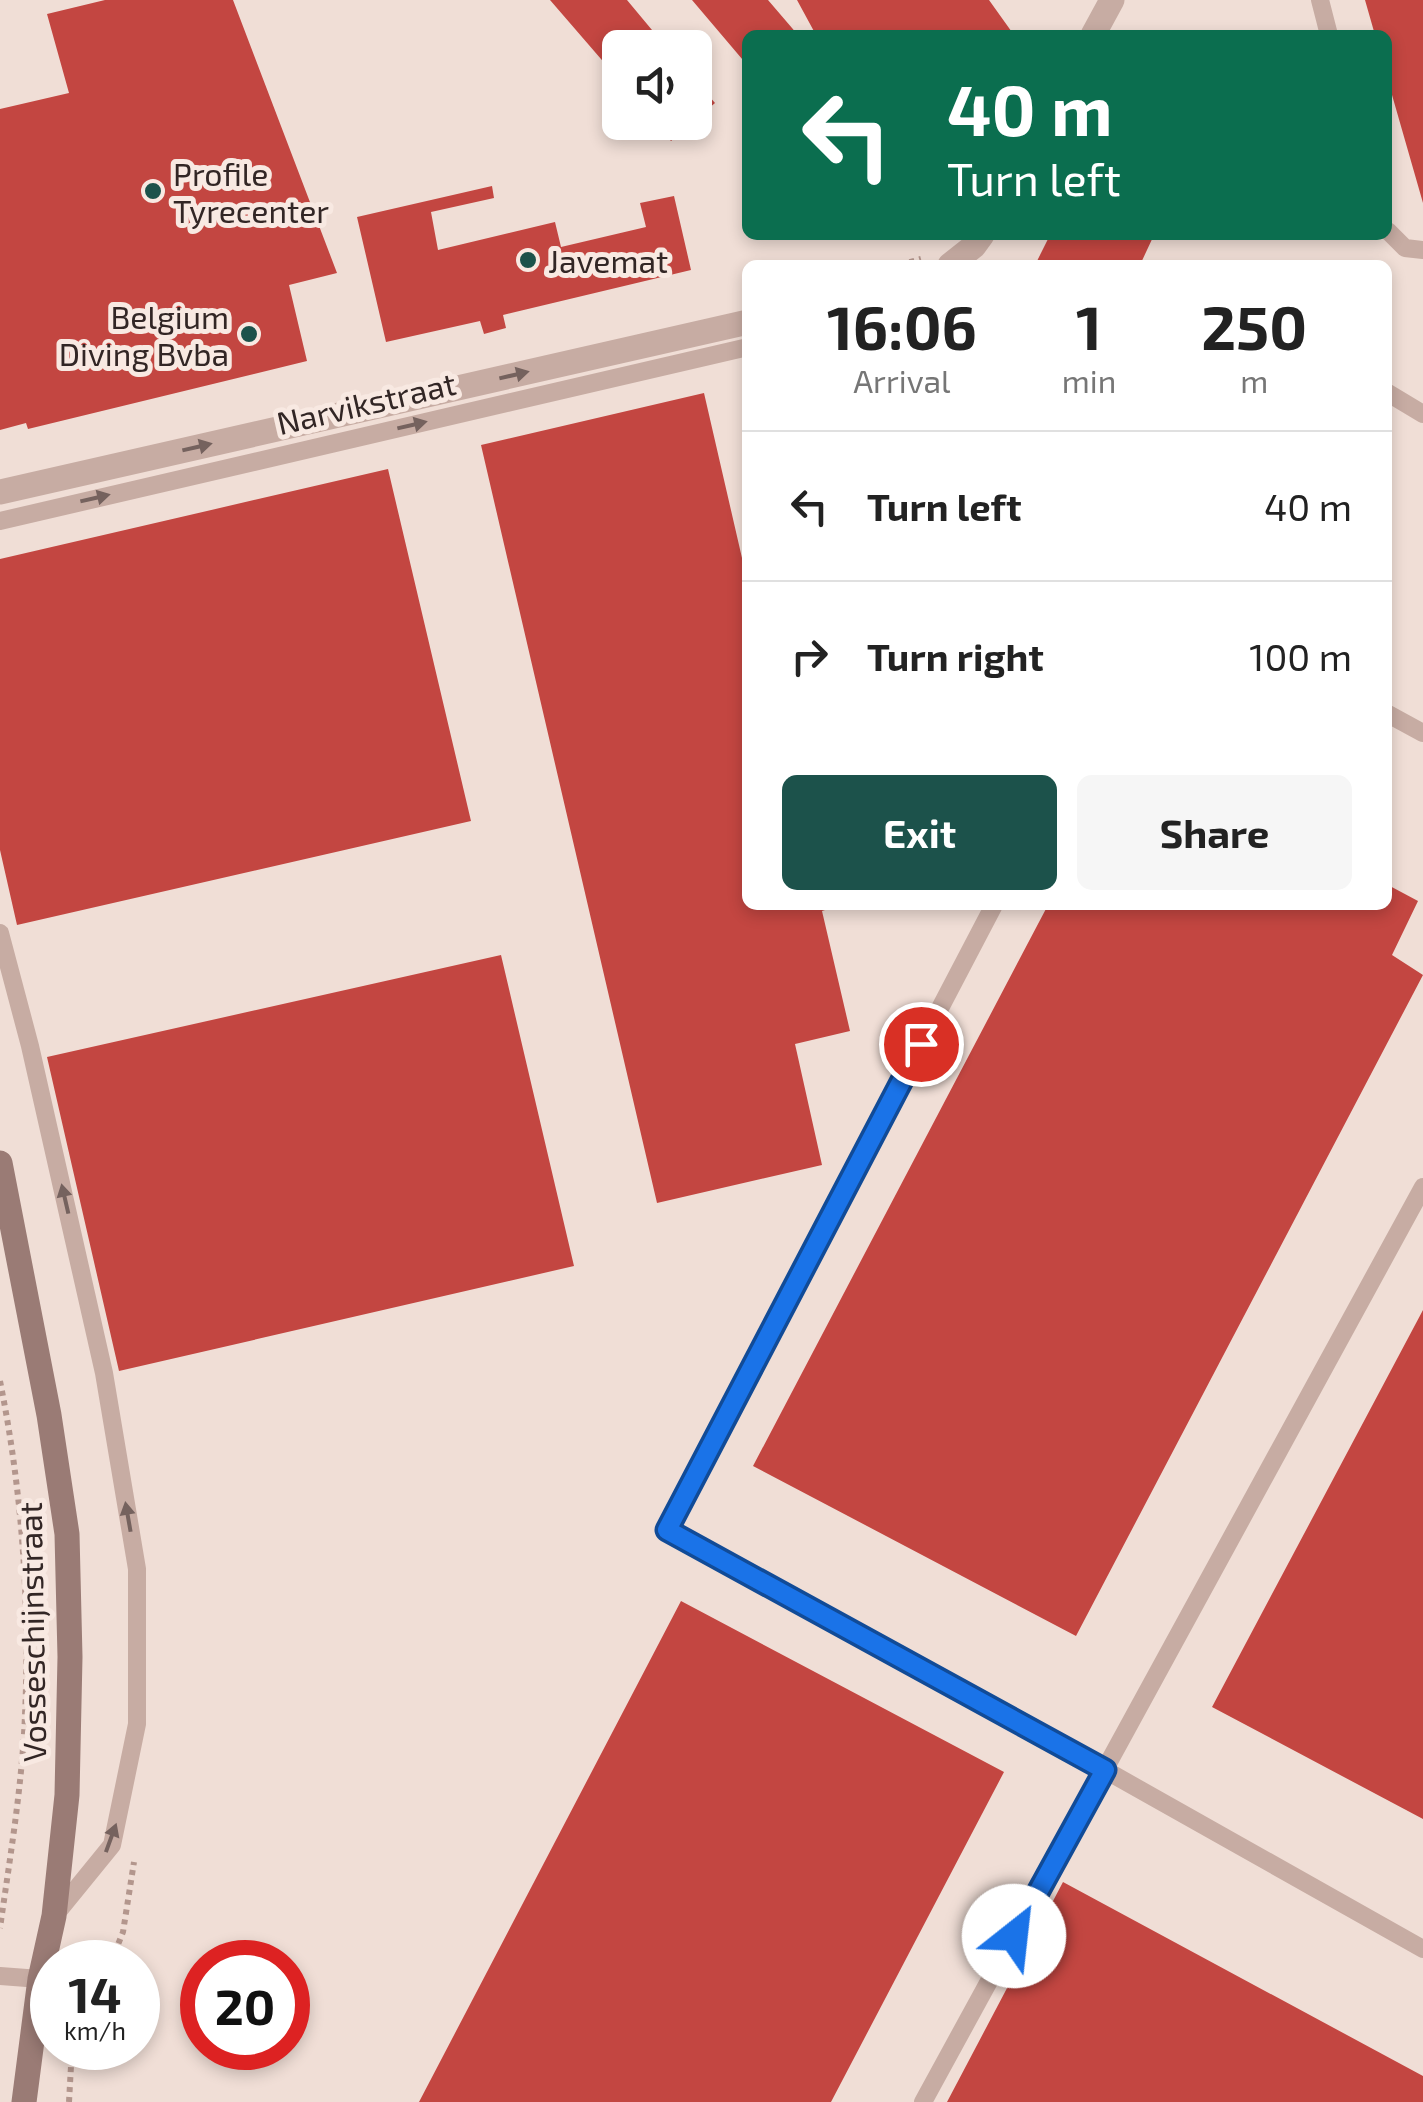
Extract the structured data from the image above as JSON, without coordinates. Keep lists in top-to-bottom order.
{
  "streets": {
    "street": ["Narvikstraat", "Vosseschijnstraat"]
  },
  "one_way": ["Narvikstraat"],
  "places": ["Profile Tyrecenter", "Javemat", "Belgium Diving Bvba"],
  "page": {
    "turn": ["40 m", "Turn left"],
    "eta": [
      "16:06",
      "Arrival",
      "1",
      "min",
      "250",
      "m"
    ],
    "list": [
      {
        "name": "Turn left",
        "value": "40 m"
      },
      {
        "name": "Turn right",
        "value": "100 m"
      }
    ],
    "buttons": ["Exit", "Share"],
    "speed": "14 km/h",
    "limit": "20"
  }
}
